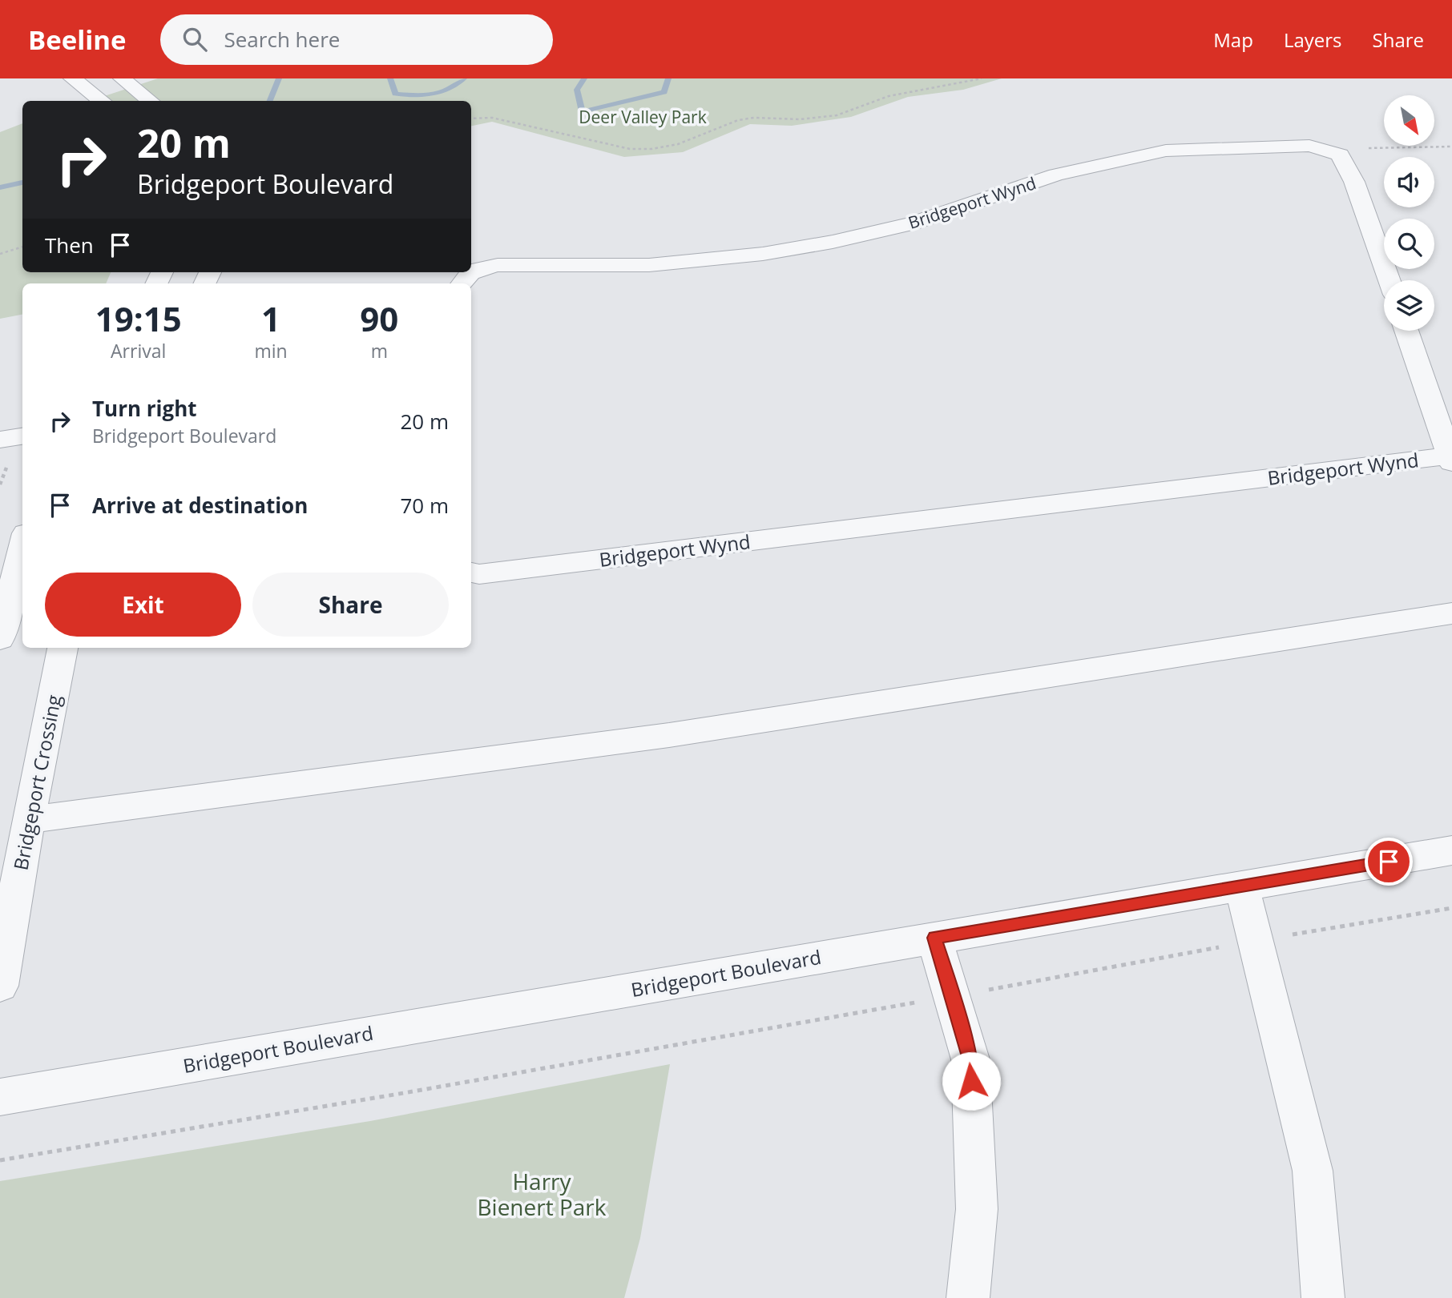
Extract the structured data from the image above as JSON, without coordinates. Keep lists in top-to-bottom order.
{
  "streets": {
    "street": ["Bridgeport Wynd", "Bridgeport Crossing", "Bridgeport Boulevard"]
  },
  "parks": ["Deer Valley Park", "Harry Bienert Park"],
  "north": "bottom right",
  "page": {
    "header": "Beeline",
    "search": "Search here",
    "nav": ["Map", "Layers", "Share"],
    "turn": ["20 m", "Bridgeport Boulevard"],
    "then": "Then",
    "eta": [
      "19:15",
      "Arrival",
      "1",
      "min",
      "90",
      "m"
    ],
    "list": [
      {
        "name": "Turn right",
        "note": "Bridgeport Boulevard",
        "value": "20 m"
      },
      {
        "name": "Arrive at destination",
        "value": "70 m"
      }
    ],
    "buttons": ["Exit", "Share"]
  }
}
